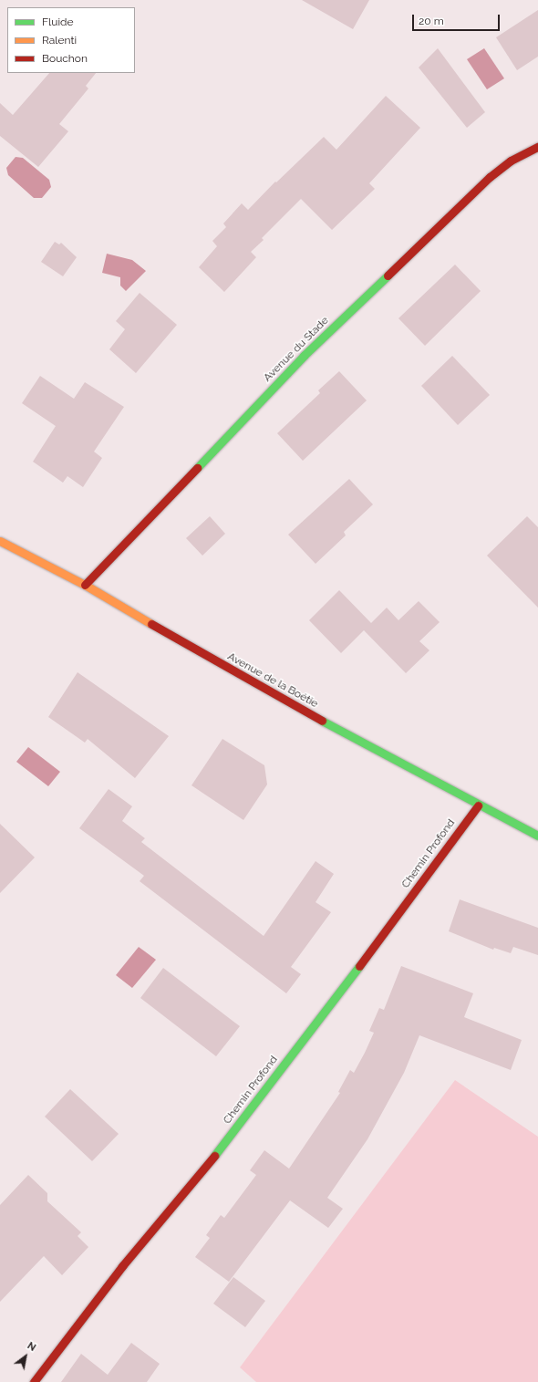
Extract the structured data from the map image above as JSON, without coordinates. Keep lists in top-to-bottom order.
{
  "streets": {
    "street": ["Avenue du Stade", "Avenue de la Boétie", "Chemin Profond"]
  },
  "crossings": [
    ["Avenue du Stade", "Avenue de la Boétie"],
    ["Avenue de la Boétie", "Chemin Profond"]
  ],
  "legend": ["Fluide", "Ralenti", "Bouchon"],
  "scale_bar": "20 m",
  "north": "top right"
}
